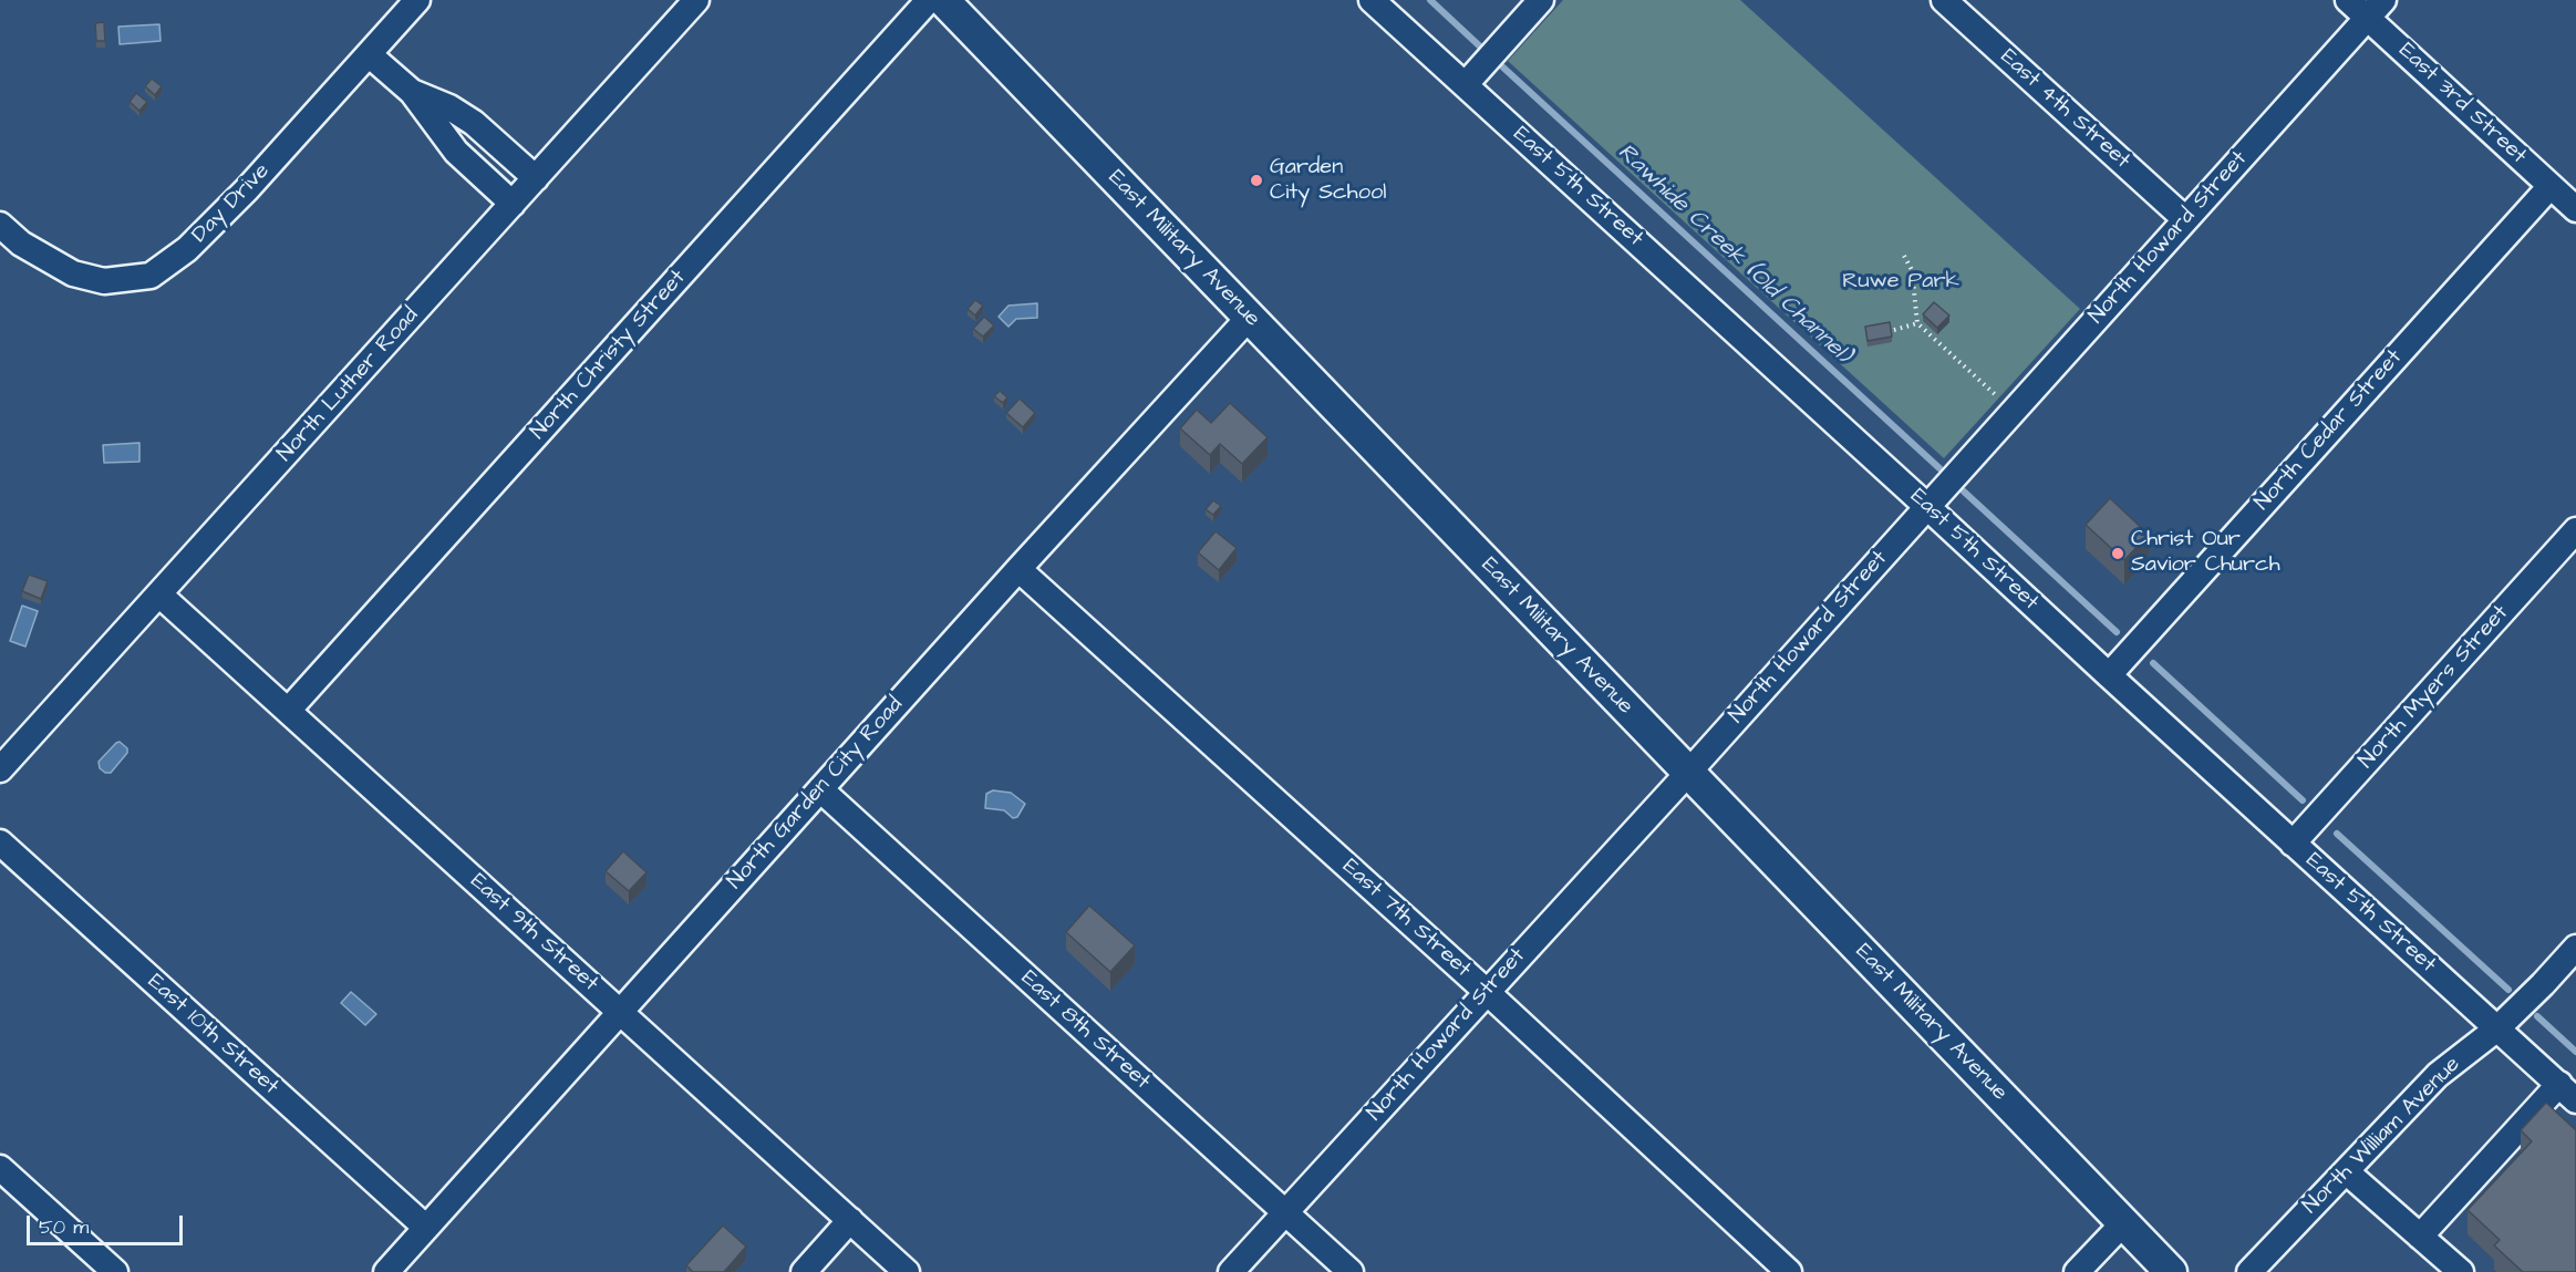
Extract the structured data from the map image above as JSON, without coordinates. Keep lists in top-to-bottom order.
{
  "streets": {
    "main road": ["East Military Avenue"],
    "street": [
      "East 3rd Street",
      "East 4th Street",
      "East 5th Street",
      "Day Drive",
      "North Howard Street",
      "North Christy Street",
      "North Luther Road",
      "North Cedar Street",
      "North Myers Street",
      "North Garden City Road",
      "East 7th Street",
      "East 9th Street",
      "East 8th Street",
      "East 10th Street",
      "North William Avenue"
    ]
  },
  "crossings": [
    ["East 3rd Street", "North Howard Street"],
    ["East 3rd Street", "North Cedar Street"],
    ["East 4th Street", "North Howard Street"],
    ["East 5th Street", "North Howard Street"],
    ["East 5th Street", "North Cedar Street"],
    ["East 5th Street", "North Myers Street"],
    ["East 5th Street", "North William Avenue"],
    ["North Howard Street", "East Military Avenue"],
    ["North Howard Street", "East 7th Street"],
    ["North Howard Street", "East 8th Street"],
    ["East Military Avenue", "North Garden City Road"],
    ["North Christy Street", "East 9th Street"],
    ["North Luther Road", "East 9th Street"],
    ["North Garden City Road", "East 7th Street"],
    ["North Garden City Road", "East 9th Street"],
    ["North Garden City Road", "East 8th Street"],
    ["North Garden City Road", "East 10th Street"]
  ],
  "water": ["Rawhide Creek (Old Channel)"],
  "parks": ["Ruwe Park"],
  "places": ["Garden City School", "Christ Our Savior Church"],
  "scale_bar": "50 m"
}
